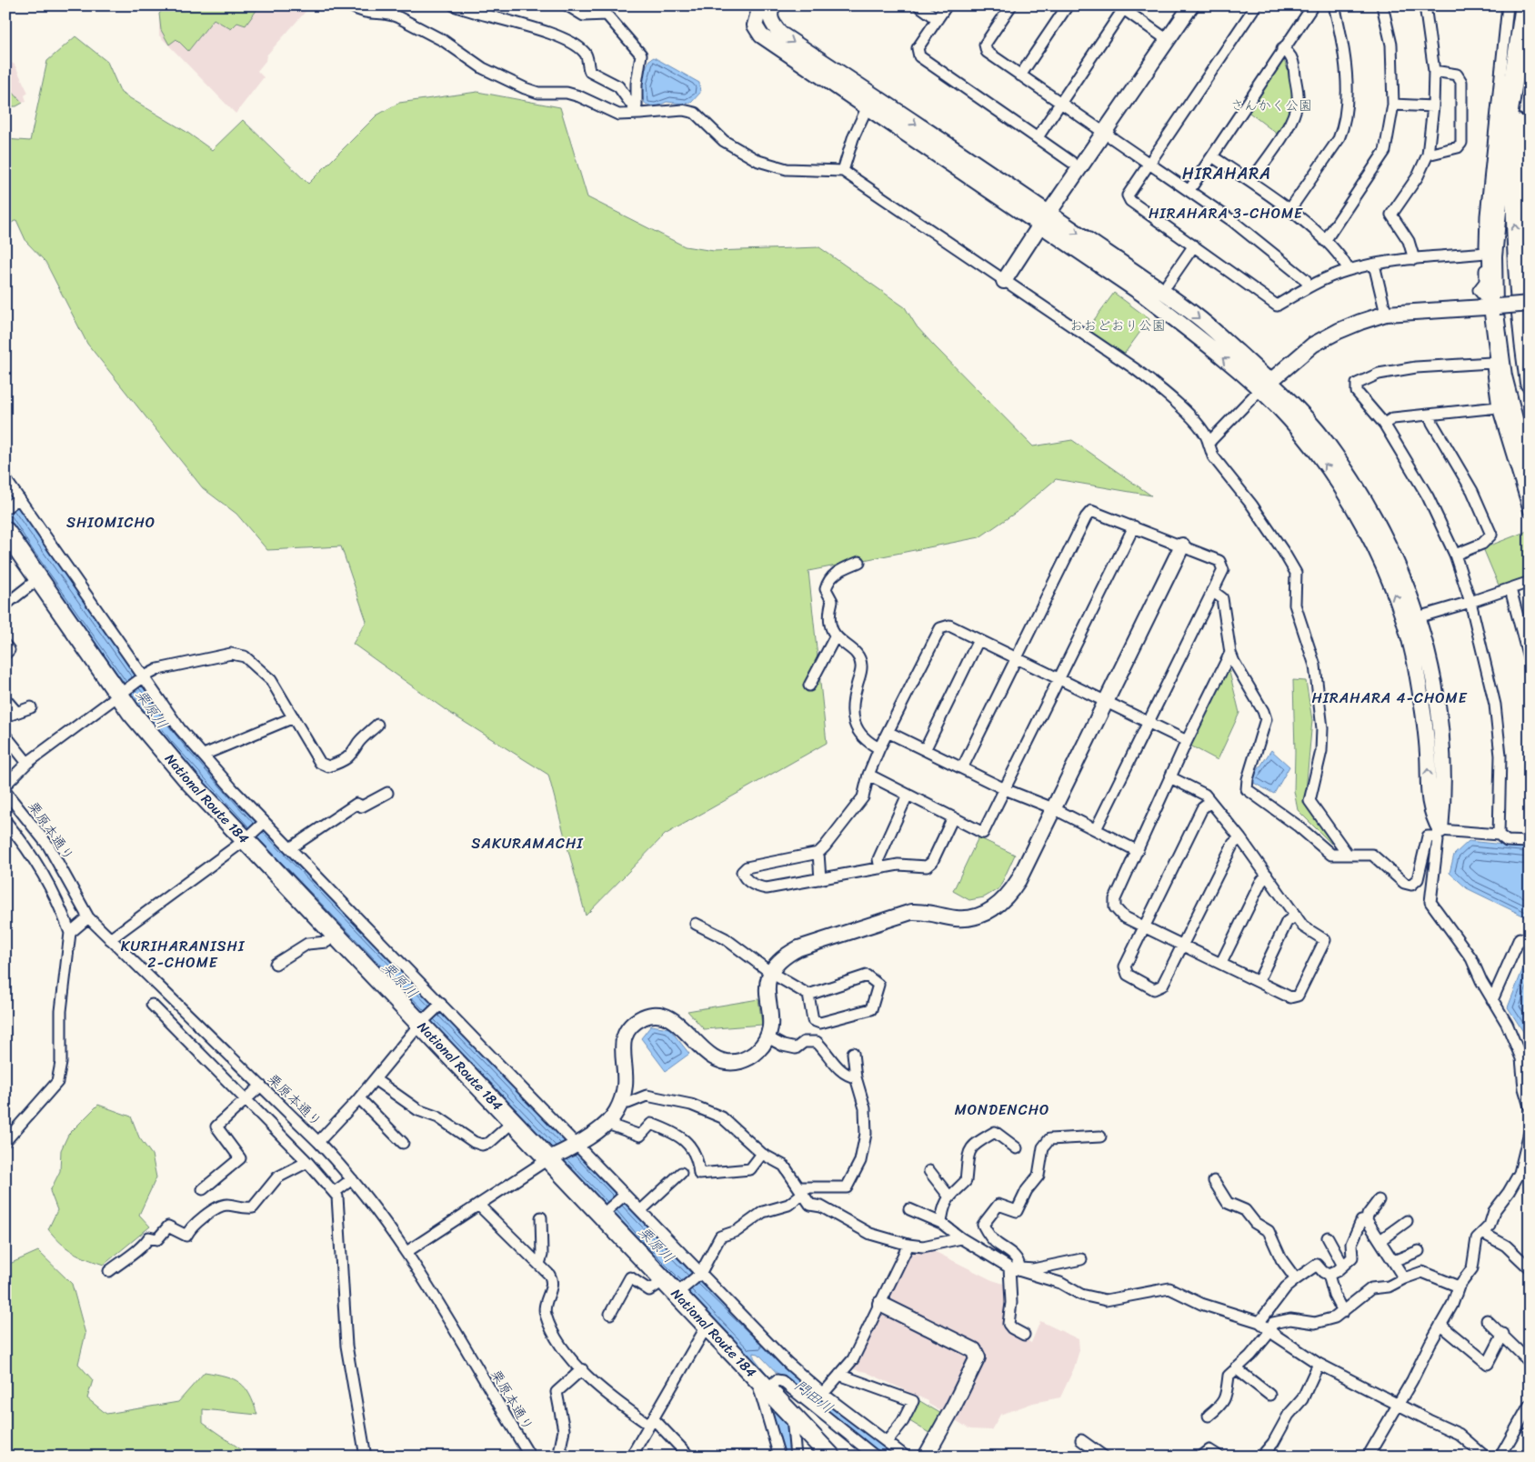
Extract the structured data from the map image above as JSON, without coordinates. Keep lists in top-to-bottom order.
{
  "streets": {
    "highway": ["National Route 184"],
    "street": ["栗原本通り"]
  },
  "districts": [
    "HIRAHARA",
    "HIRAHARA 3-CHOME",
    "SHIOMICHO",
    "HIRAHARA 4-CHOME",
    "SAKURAMACHI",
    "KURIHARANISHI 2-CHOME",
    "MONDENCHO"
  ],
  "water": ["栗原川", "門田川"],
  "parks": ["さんかく公園", "おおどおり公園"]
}
